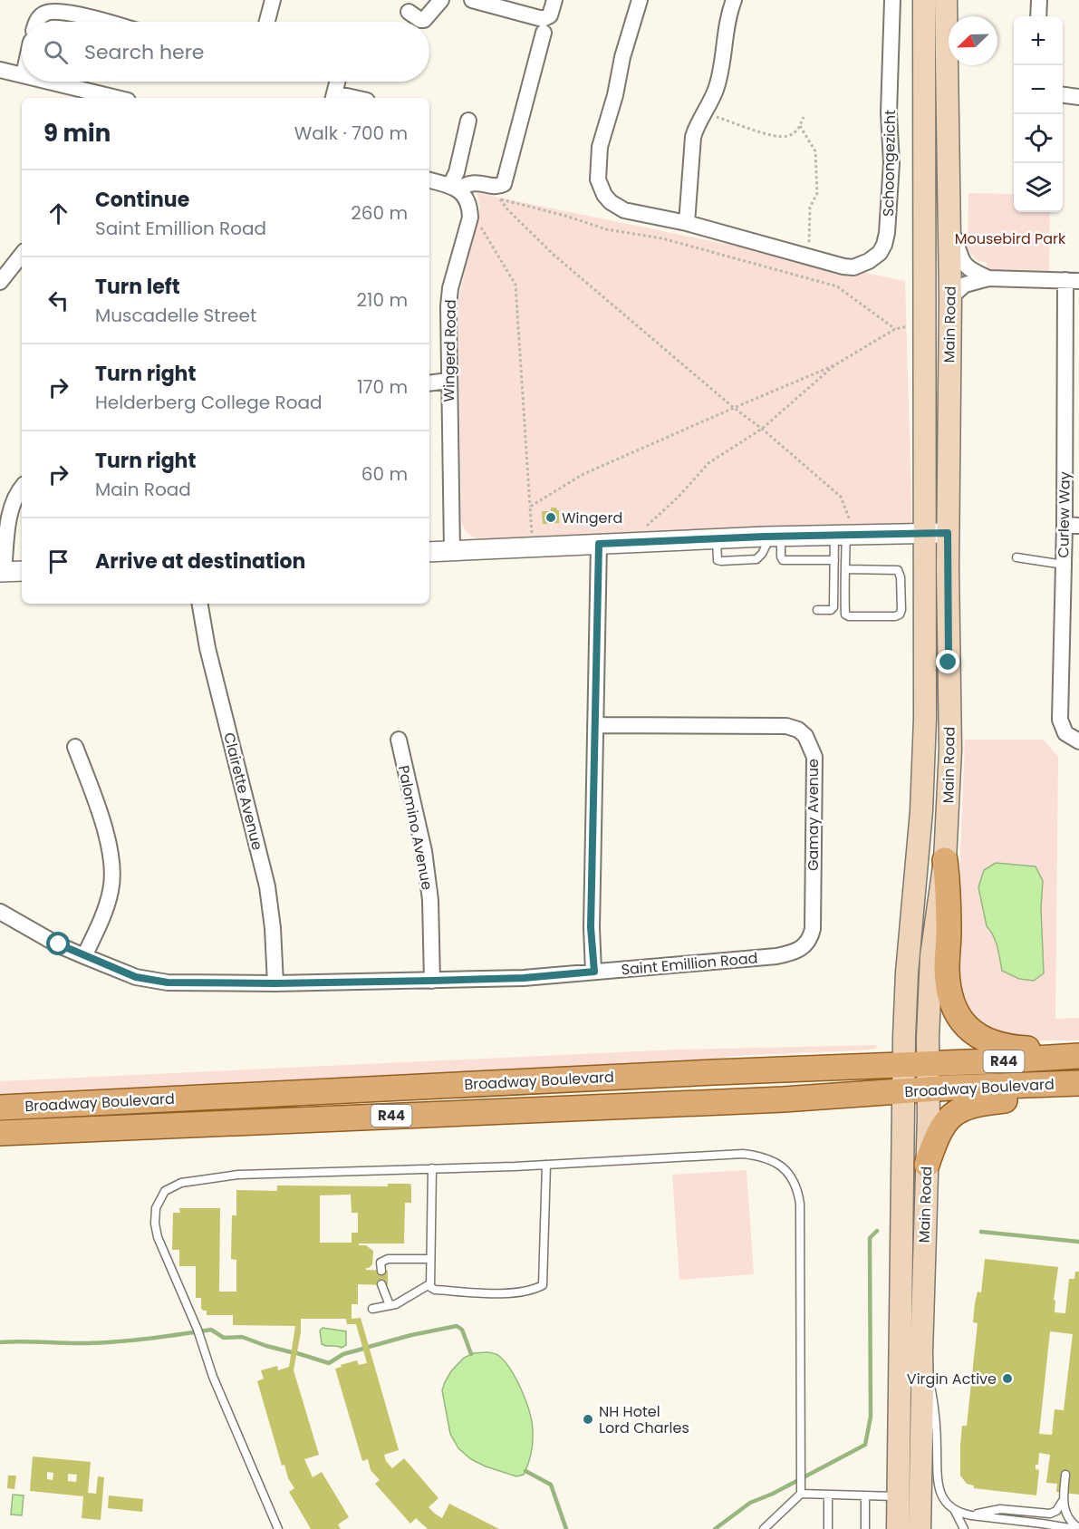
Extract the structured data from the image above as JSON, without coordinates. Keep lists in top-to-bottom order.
{
  "streets": {
    "main road": ["Main Road", "R44", "Broadway Boulevard"],
    "street": [
      "Schoongezicht",
      "Wingerd Road",
      "Curlew Way",
      "Clairette Avenue",
      "Gamay Avenue",
      "Palomino Avenue",
      "Saint Emillion Road"
    ]
  },
  "crossings": [
    ["Main Road", "Broadway Boulevard"],
    ["Clairette Avenue", "Saint Emillion Road"],
    ["Gamay Avenue", "Saint Emillion Road"],
    ["Palomino Avenue", "Saint Emillion Road"]
  ],
  "parks": ["Mousebird Park"],
  "places": ["Wingerd", "Virgin Active", "NH Hotel Lord Charles"],
  "north": "bottom left",
  "page": {
    "map_buttons": ["+", "−"],
    "search": "Search here",
    "heading": ["9 min", "Walk · 700 m"],
    "list": [
      ["Continue", "Saint Emillion Road", "260 m"],
      ["Turn left", "Muscadelle Street", "210 m"],
      ["Turn right", "Helderberg College Road", "170 m"],
      ["Turn right", "Main Road", "60 m"],
      "Arrive at destination"
    ]
  }
}
